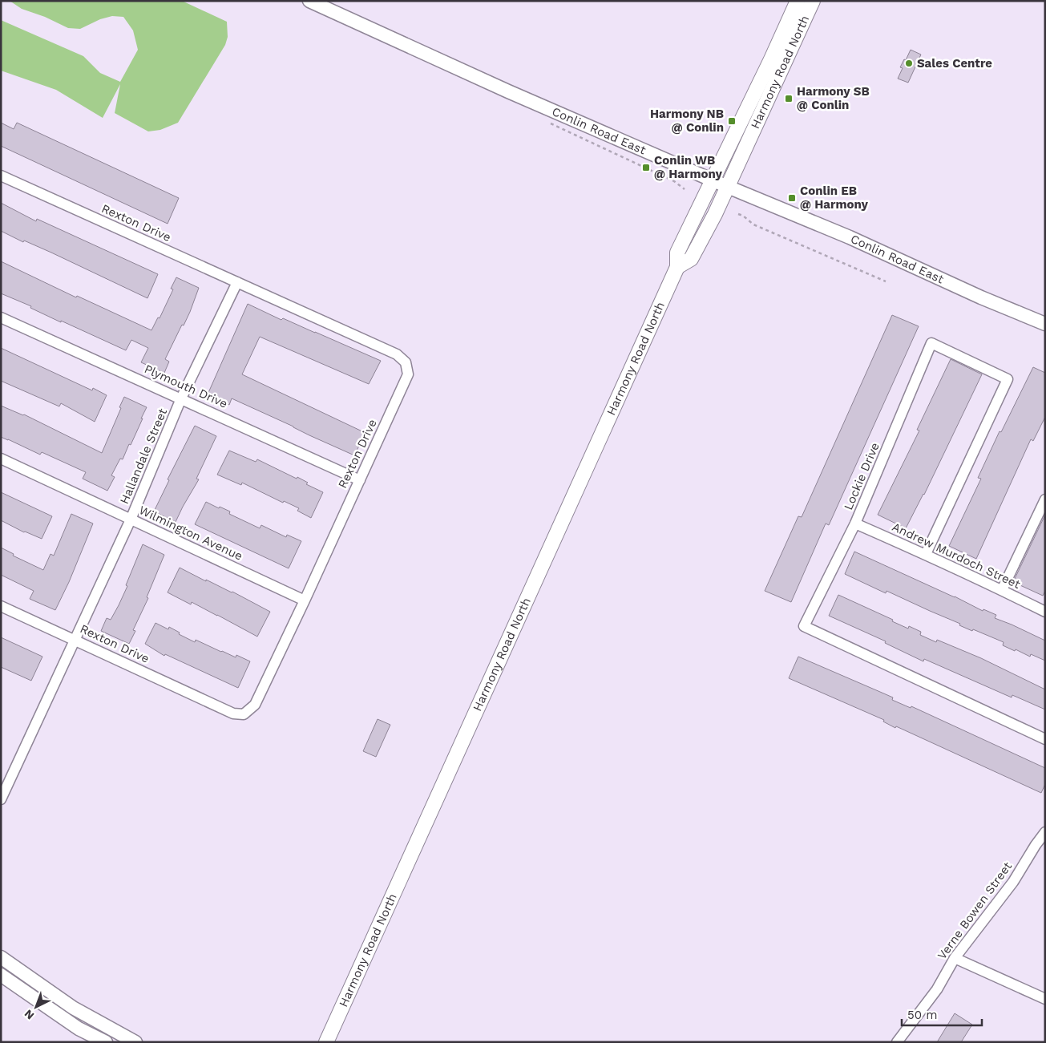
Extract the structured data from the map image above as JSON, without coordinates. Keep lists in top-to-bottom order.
{
  "streets": {
    "main road": ["Harmony Road North"],
    "street": [
      "Conlin Road East",
      "Rexton Drive",
      "Plymouth Drive",
      "Hallandale Street",
      "Lockie Drive",
      "Wilmington Avenue",
      "Andrew Murdoch Street",
      "Verne Bowen Street"
    ]
  },
  "crossings": [
    ["Harmony Road North", "Conlin Road East"],
    ["Rexton Drive", "Plymouth Drive"],
    ["Rexton Drive", "Hallandale Street"],
    ["Rexton Drive", "Wilmington Avenue"],
    ["Plymouth Drive", "Hallandale Street"],
    ["Hallandale Street", "Wilmington Avenue"],
    ["Lockie Drive", "Andrew Murdoch Street"]
  ],
  "places": {
    "other": ["Sales Centre"],
    "transit": [
      "Harmony SB @ Conlin",
      "Harmony NB @ Conlin",
      "Conlin WB @ Harmony",
      "Conlin EB @ Harmony"
    ]
  },
  "scale_bar": "50 m",
  "north": "bottom left"
}
